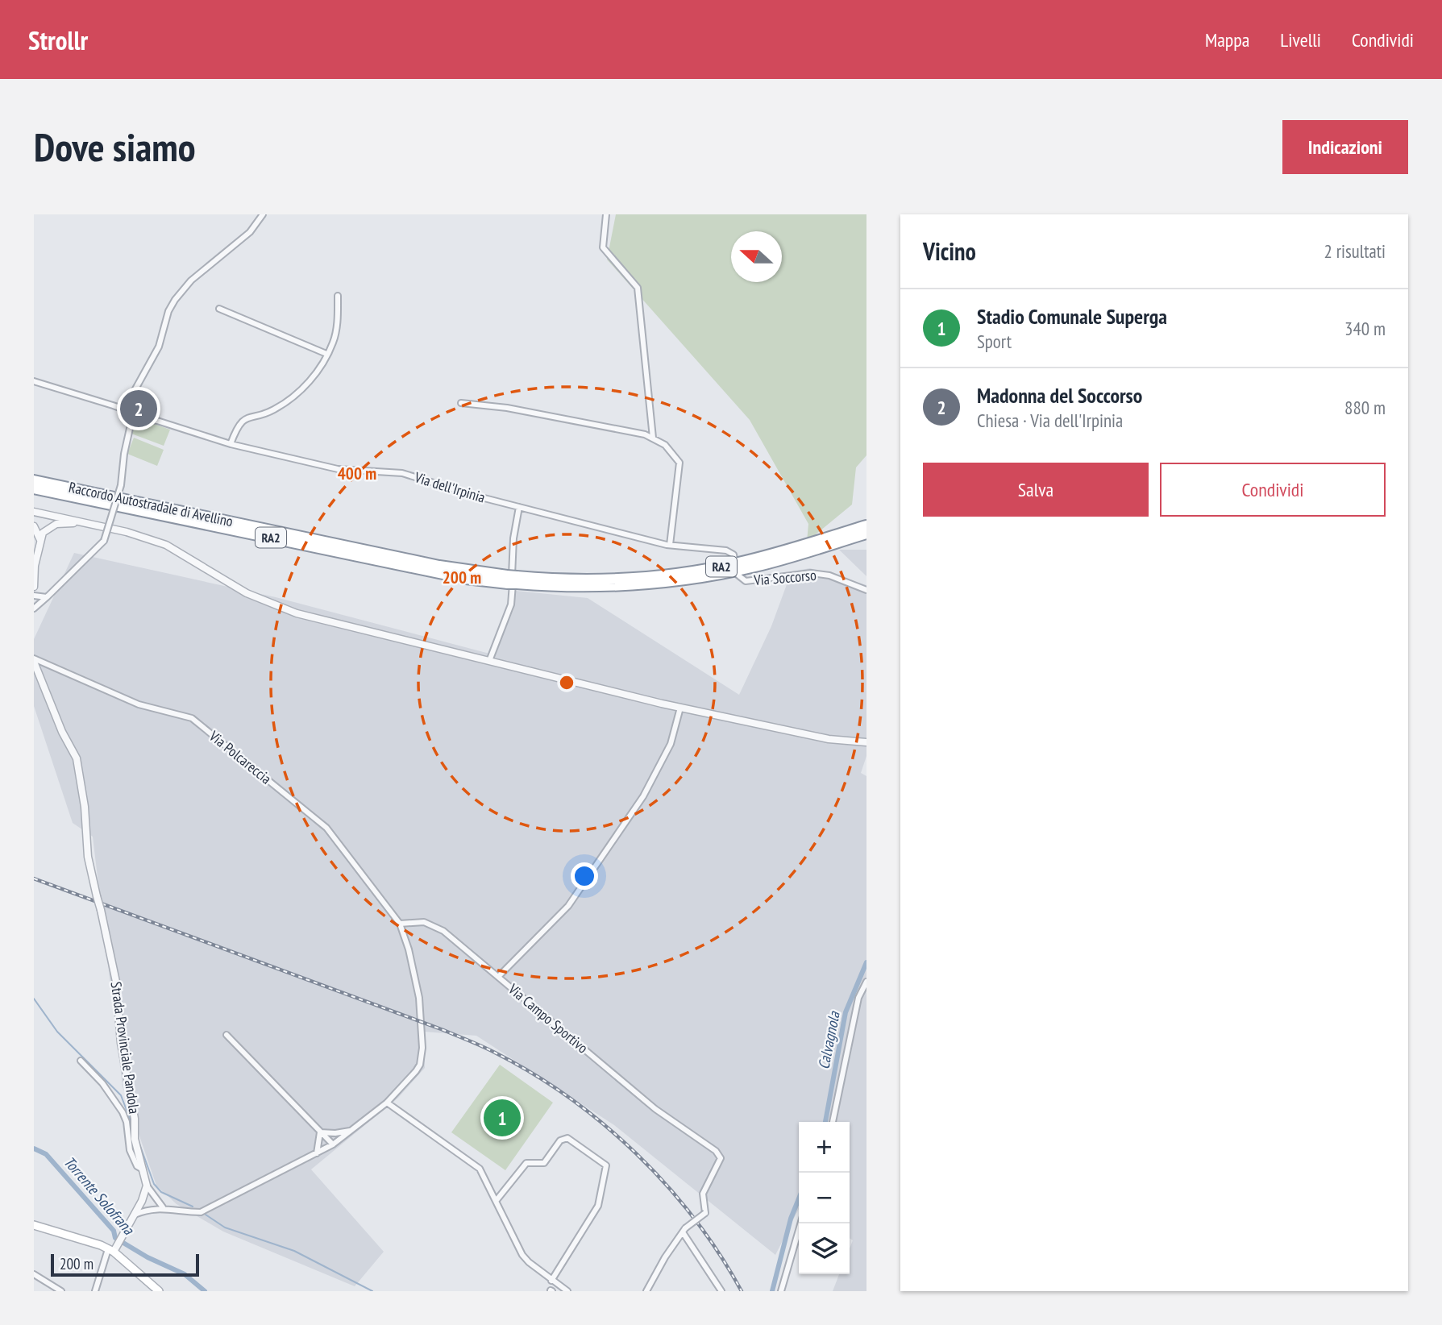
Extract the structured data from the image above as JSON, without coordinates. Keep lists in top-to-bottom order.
{
  "streets": {
    "highway": ["Raccordo Autostradale di Avellino", "RA2"],
    "street": [
      "Via dell'Irpinia",
      "Via Soccorso",
      "Via Polcareccia",
      "Via Campo Sportivo",
      "Strada Provinciale Pandola"
    ]
  },
  "crossings": [
    ["Via Polcareccia", "Via Campo Sportivo"],
    ["Via Polcareccia", "Strada Provinciale Pandola"]
  ],
  "water": ["Calvagnola", "Torrente Solofrana"],
  "scale_bar": "200 m",
  "north": "left",
  "page": {
    "header": "Strollr",
    "nav": ["Mappa", "Livelli", "Condividi"],
    "buttons": [
      "Indicazioni",
      ["Salva", "Condividi"]
    ],
    "title": "Dove siamo",
    "heading": ["Vicino", "2 risultati"],
    "list": [
      {
        "mark": "1",
        "name": "Stadio Comunale Superga",
        "note": "Sport",
        "value": "340 m"
      },
      {
        "mark": "2",
        "name": "Madonna del Soccorso",
        "note": "Chiesa · Via dell'Irpinia",
        "value": "880 m"
      }
    ],
    "pins": ["2", "1"],
    "map_buttons": ["+", "−"],
    "scale": "200 m"
  },
  "rings": ["400 m", "200 m"]
}
